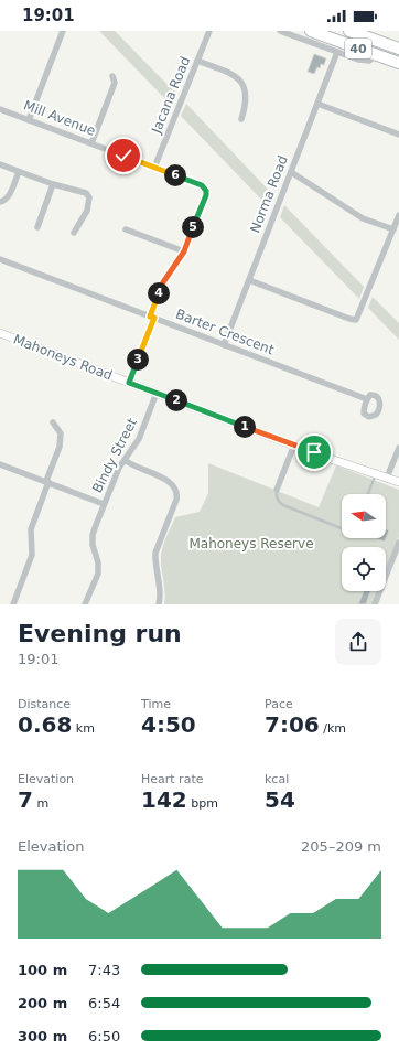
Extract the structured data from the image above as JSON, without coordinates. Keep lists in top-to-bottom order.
{
  "streets": {
    "highway": ["40"],
    "main road": ["Mahoneys Road"],
    "street": [
      "Jacana Road",
      "Mill Avenue",
      "Norma Road",
      "Barter Crescent",
      "Bindy Street"
    ]
  },
  "crossings": [
    ["Jacana Road", "Mill Avenue"],
    ["Norma Road", "Barter Crescent"],
    ["Mahoneys Road", "Bindy Street"]
  ],
  "parks": ["Mahoneys Reserve"],
  "north": "left",
  "page": {
    "status": "19:01",
    "pins": [
      "6",
      "5",
      "4",
      "3",
      "2",
      "1"
    ],
    "heading": ["Evening run", "19:01"],
    "stats": [
      ["Distance", "0.68 km"],
      ["Time", "4:50"],
      ["Pace", "7:06 /km"],
      ["Elevation", "7 m"],
      ["Heart rate", "142 bpm"],
      ["kcal", "54"]
    ],
    "chart": ["Elevation", "205–209 m"],
    "list": [
      {
        "name": "100 m",
        "note": "7:43"
      },
      {
        "name": "200 m",
        "note": "6:54"
      },
      {
        "name": "300 m",
        "note": "6:50"
      }
    ]
  }
}
